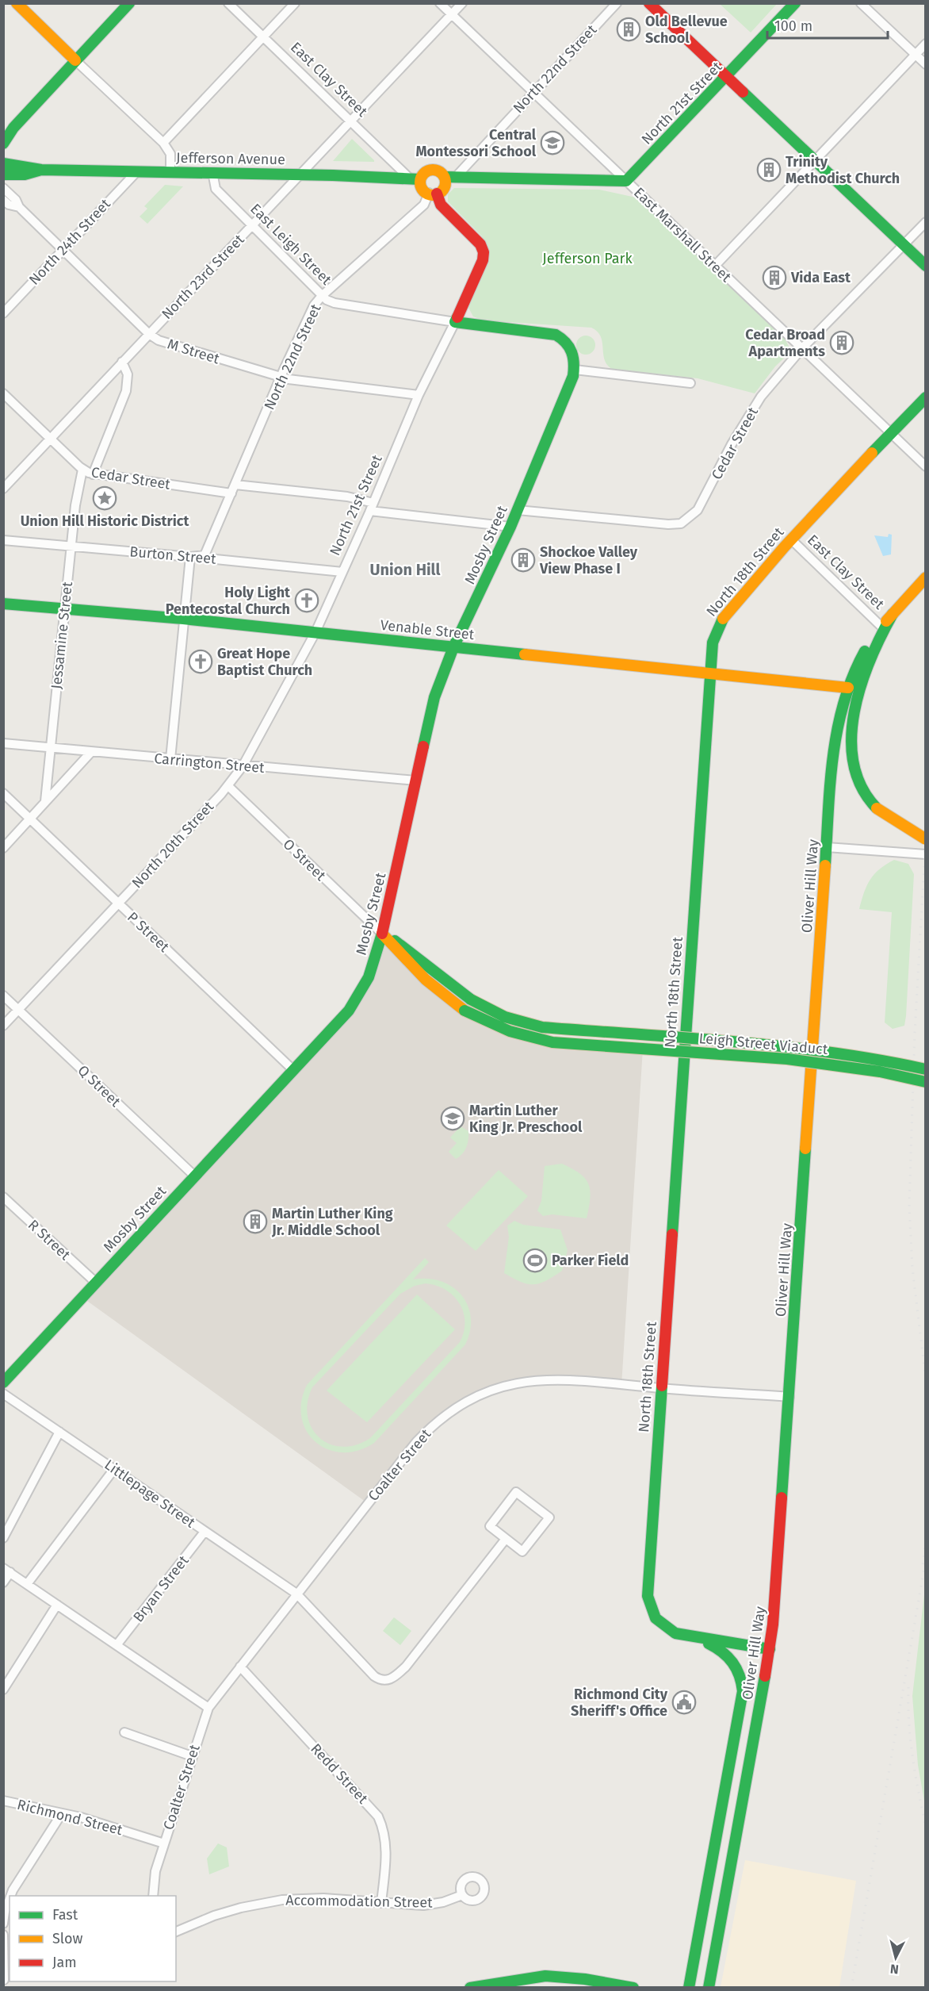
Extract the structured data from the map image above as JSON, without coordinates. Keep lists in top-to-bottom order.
{
  "streets": {
    "main road": [
      "North 21st Street",
      "Jefferson Avenue",
      "Mosby Street",
      "North 18th Street",
      "Venable Street",
      "Oliver Hill Way",
      "Leigh Street Viaduct"
    ],
    "street": [
      "North 22nd Street",
      "East Clay Street",
      "East Marshall Street",
      "North 24th Street",
      "East Leigh Street",
      "North 23rd Street",
      "M Street",
      "Cedar Street",
      "Burton Street",
      "Jessamine Street",
      "Carrington Street",
      "North 20th Street",
      "O Street",
      "P Street",
      "Q Street",
      "R Street",
      "Coalter Street",
      "Littlepage Street",
      "Bryan Street",
      "Redd Street",
      "Richmond Street",
      "Accommodation Street"
    ]
  },
  "crossings": [
    ["North 22nd Street", "North 21st Street"],
    ["North 22nd Street", "East Marshall Street"],
    ["North 22nd Street", "East Leigh Street"],
    ["North 22nd Street", "M Street"],
    ["North 22nd Street", "Cedar Street"],
    ["North 22nd Street", "Burton Street"],
    ["East Clay Street", "Jefferson Avenue"],
    ["East Clay Street", "North 23rd Street"],
    ["East Clay Street", "North 18th Street"],
    ["East Clay Street", "Oliver Hill Way"],
    ["North 21st Street", "East Marshall Street"],
    ["North 21st Street", "East Leigh Street"],
    ["North 21st Street", "M Street"],
    ["North 21st Street", "Burton Street"],
    ["North 21st Street", "Venable Street"],
    ["North 21st Street", "Carrington Street"],
    ["North 21st Street", "North 20th Street"],
    ["Jefferson Avenue", "North 24th Street"],
    ["Jefferson Avenue", "East Leigh Street"],
    ["Jefferson Avenue", "North 23rd Street"],
    ["East Marshall Street", "North 23rd Street"],
    ["East Marshall Street", "Cedar Street"],
    ["East Marshall Street", "North 18th Street"],
    ["North 24th Street", "M Street"],
    ["East Leigh Street", "North 23rd Street"],
    ["North 23rd Street", "M Street"],
    ["North 23rd Street", "Cedar Street"],
    ["Cedar Street", "Mosby Street"],
    ["Cedar Street", "Jessamine Street"],
    ["Mosby Street", "Venable Street"],
    ["Mosby Street", "Carrington Street"],
    ["Mosby Street", "O Street"],
    ["Mosby Street", "P Street"],
    ["Mosby Street", "Leigh Street Viaduct"],
    ["Mosby Street", "Q Street"],
    ["Mosby Street", "R Street"],
    ["Burton Street", "Jessamine Street"],
    ["North 18th Street", "Venable Street"],
    ["North 18th Street", "Oliver Hill Way"],
    ["North 18th Street", "Coalter Street"],
    ["Venable Street", "Jessamine Street"],
    ["Venable Street", "Oliver Hill Way"],
    ["Jessamine Street", "Carrington Street"],
    ["Carrington Street", "North 20th Street"],
    ["North 20th Street", "O Street"],
    ["North 20th Street", "P Street"],
    ["North 20th Street", "Q Street"],
    ["O Street", "Leigh Street Viaduct"],
    ["Oliver Hill Way", "Coalter Street"],
    ["Coalter Street", "Littlepage Street"],
    ["Coalter Street", "Redd Street"],
    ["Coalter Street", "Richmond Street"],
    ["Littlepage Street", "Bryan Street"],
    ["Redd Street", "Accommodation Street"]
  ],
  "districts": ["Union Hill"],
  "parks": ["Jefferson Park"],
  "places": {
    "building": [
      "Old Bellevue School",
      "Trinity Methodist Church",
      "Vida East",
      "Cedar Broad Apartments",
      "Shockoe Valley View Phase I",
      "Martin Luther King Jr. Middle School"
    ],
    "school or university": ["Central Montessori School", "Martin Luther King Jr. Preschool"],
    "place": ["Union Hill Historic District"],
    "church": ["Holy Light Pentecostal Church", "Great Hope Baptist Church"],
    "sports": ["Parker Field"],
    "public building": ["Richmond City Sheriff's Office"]
  },
  "legend": ["Fast", "Slow", "Jam"],
  "scale_bar": "100 m",
  "north": "bottom"
}
